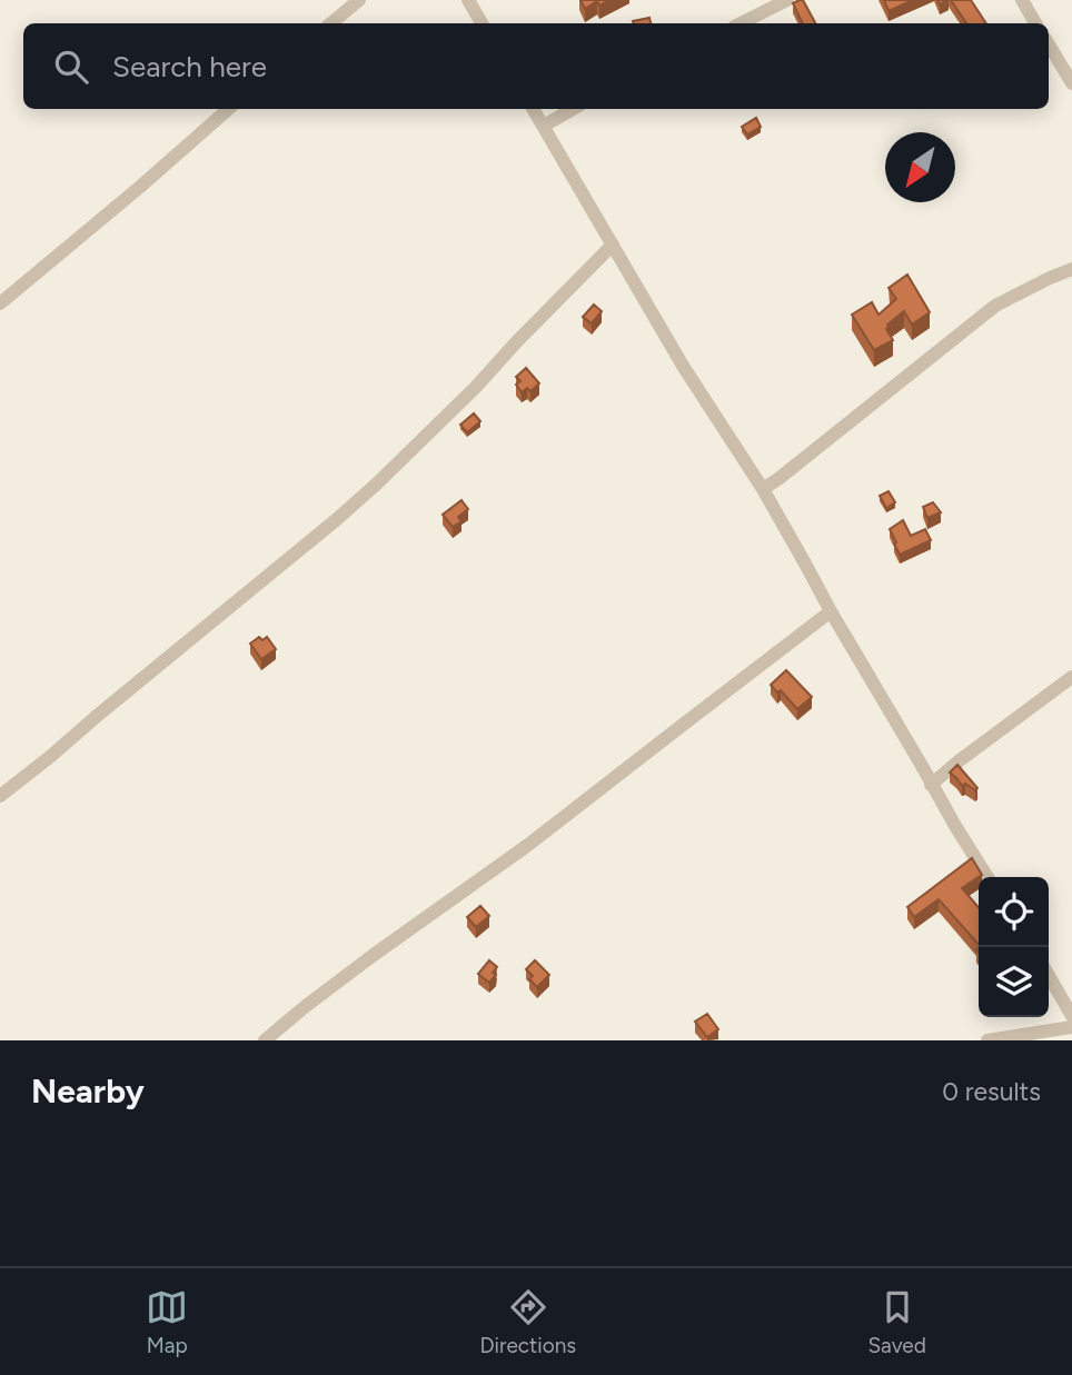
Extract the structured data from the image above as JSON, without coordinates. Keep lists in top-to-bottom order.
{
  "north": "bottom left",
  "page": {
    "search": "Search here",
    "heading": ["Nearby", "0 results"],
    "nav": ["Map", "Directions", "Saved"]
  }
}
